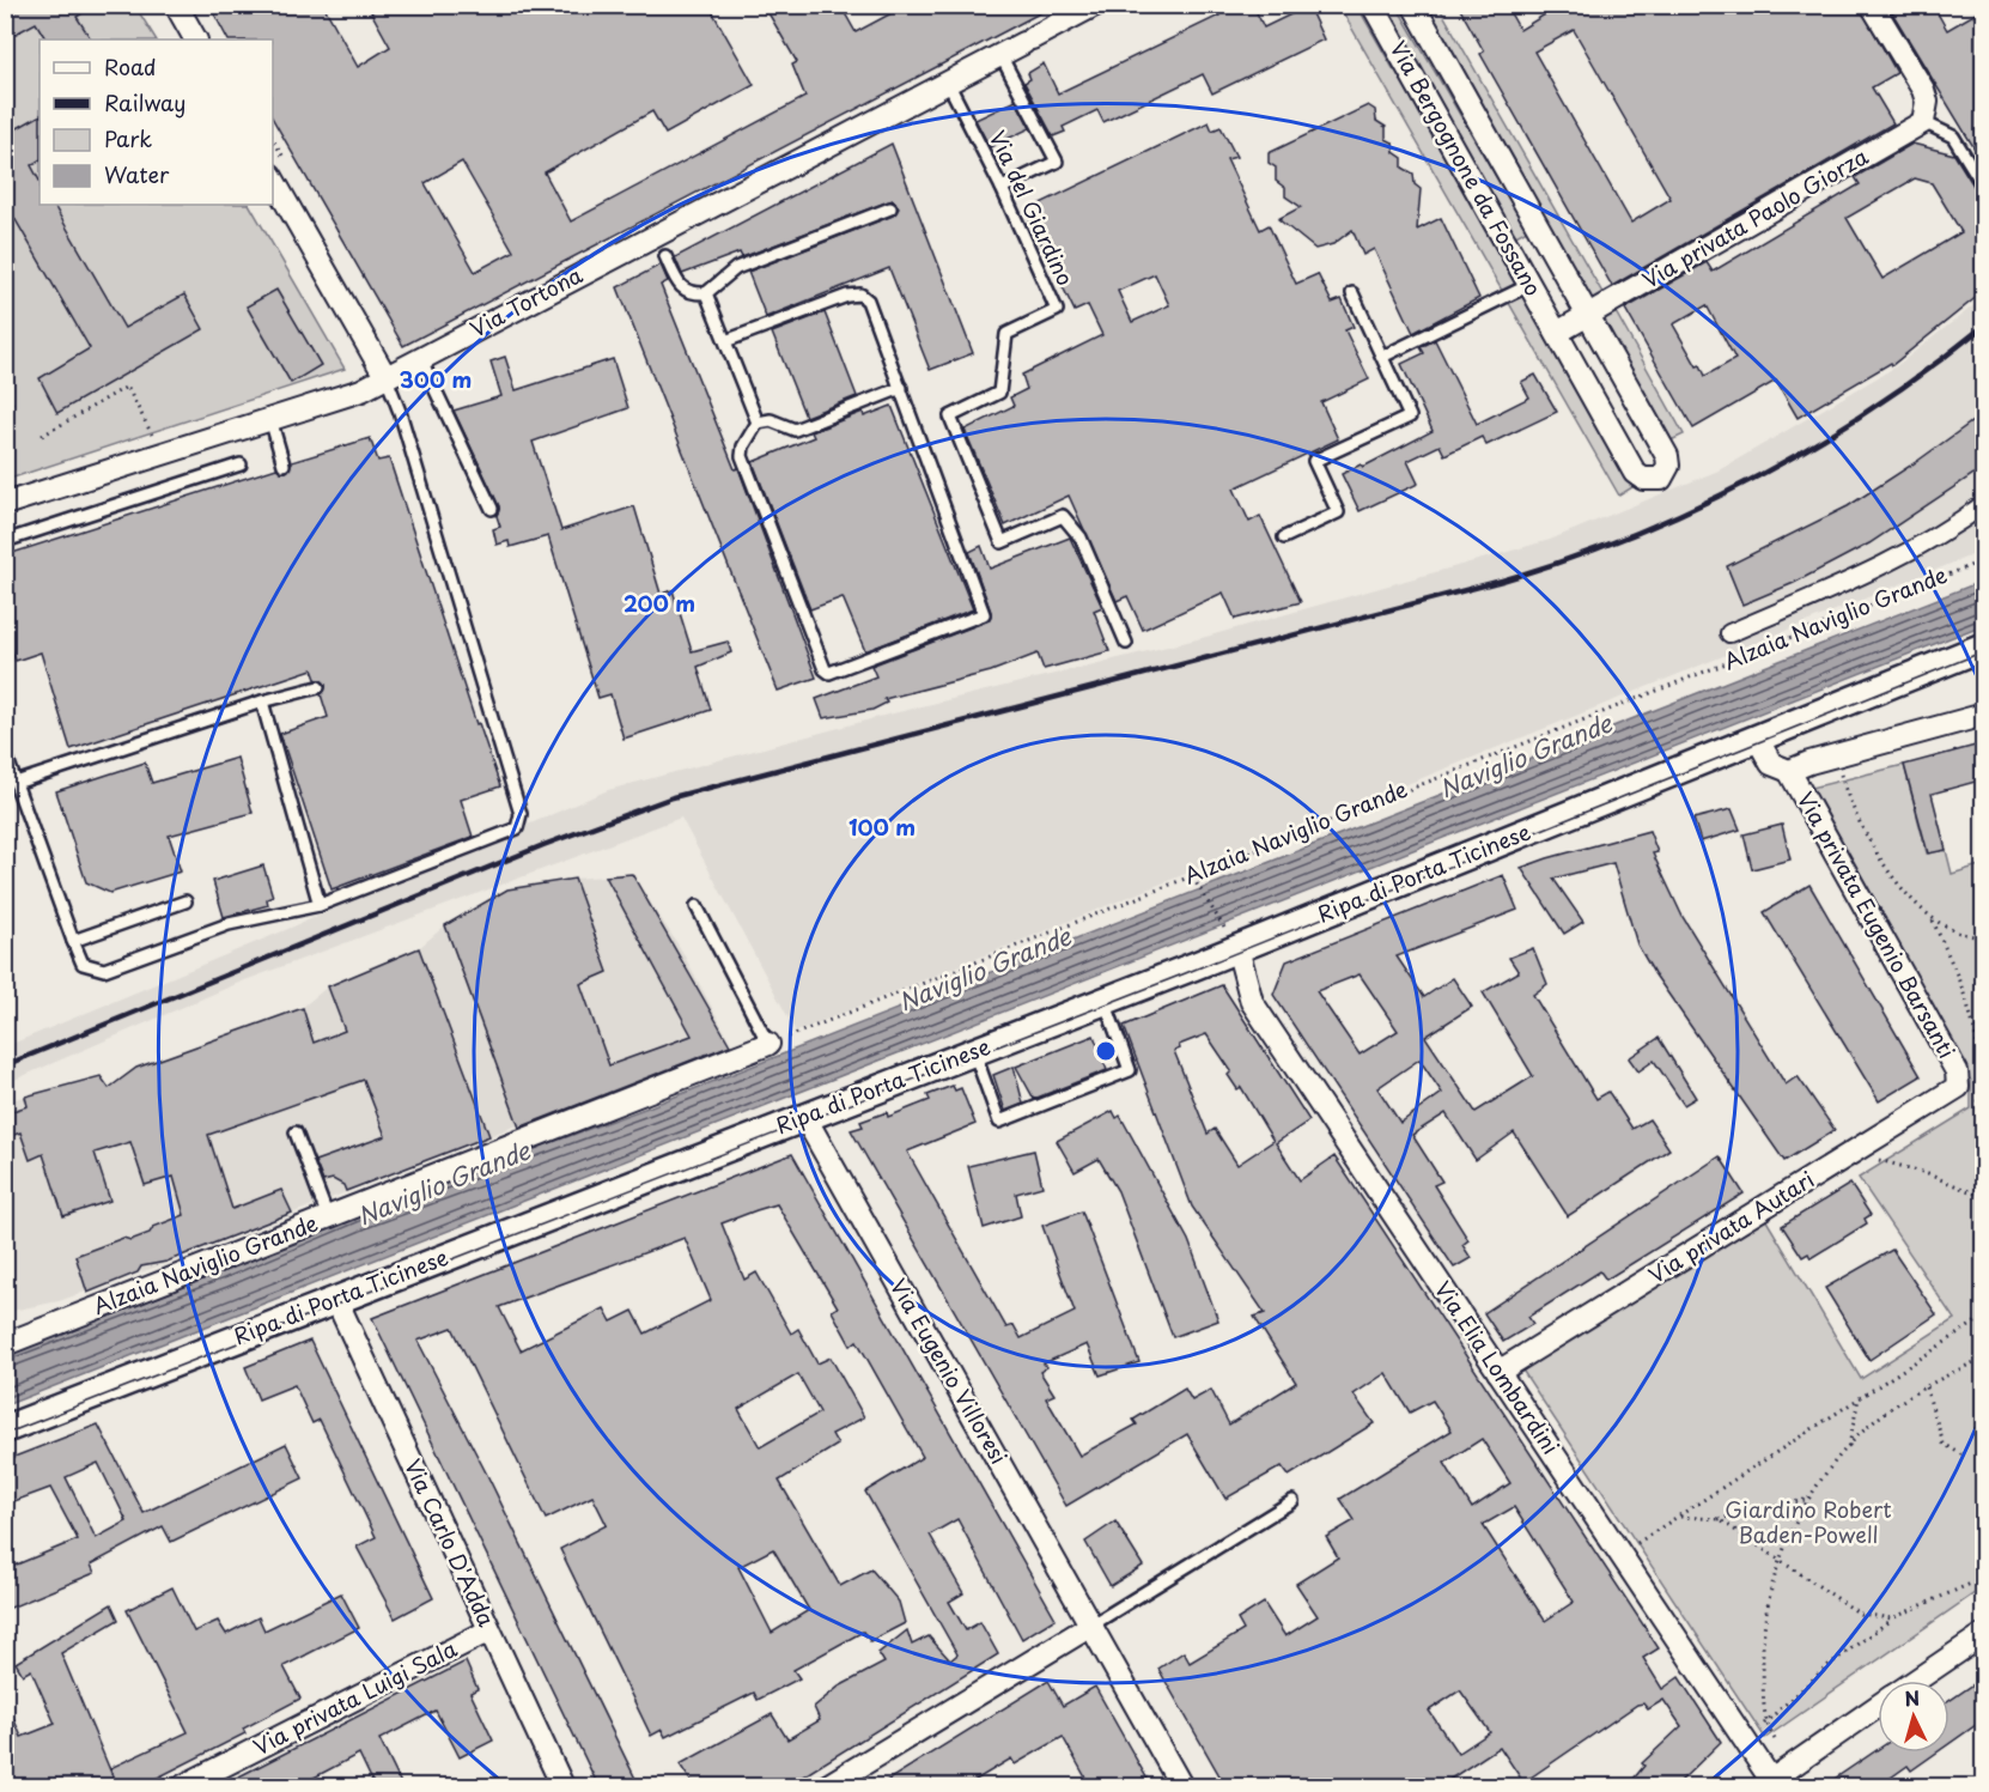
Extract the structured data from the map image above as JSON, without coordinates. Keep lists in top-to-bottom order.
{
  "streets": {
    "street": [
      "Via Bergognone da Fossano",
      "Via privata Paolo Giorza",
      "Via Tortona",
      "Alzaia Naviglio Grande",
      "Ripa di Porta Ticinese",
      "Via privata Eugenio Barsanti",
      "Via privata Autari",
      "Via Elia Lombardini",
      "Via Eugenio Villoresi",
      "Via Carlo D'Adda",
      "Via privata Luigi Sala"
    ],
    "lane": ["Via del Giardino"]
  },
  "crossings": [
    ["Via Bergognone da Fossano", "Via privata Paolo Giorza"],
    ["Via del Giardino", "Via Tortona"],
    ["Ripa di Porta Ticinese", "Via Elia Lombardini"],
    ["Ripa di Porta Ticinese", "Via Eugenio Villoresi"],
    ["Ripa di Porta Ticinese", "Via Carlo D'Adda"],
    ["Via privata Eugenio Barsanti", "Via privata Autari"],
    ["Via privata Autari", "Via Elia Lombardini"],
    ["Via Carlo D'Adda", "Via privata Luigi Sala"]
  ],
  "water": ["Naviglio Grande"],
  "parks": ["Giardino Robert Baden-Powell"],
  "legend": [
    "Road",
    "Railway",
    "Park",
    "Water"
  ],
  "north": "top",
  "rings": ["300 m", "200 m", "100 m"]
}
